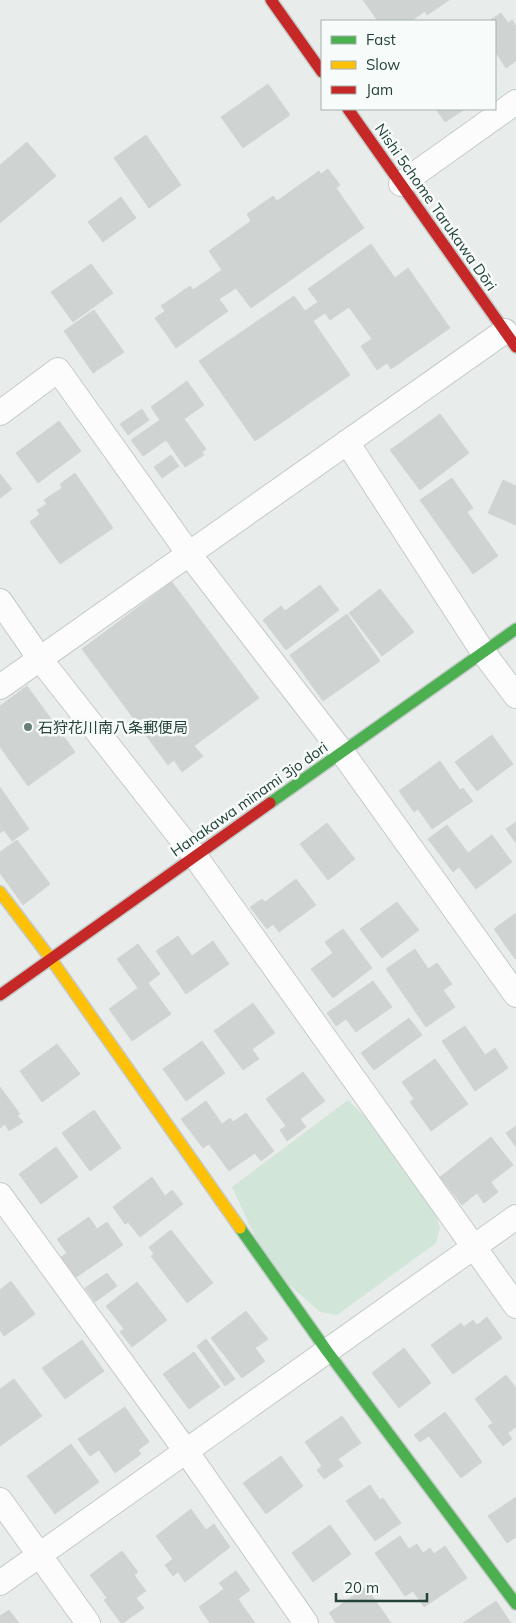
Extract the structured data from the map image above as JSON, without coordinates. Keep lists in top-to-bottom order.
{
  "streets": {
    "street": ["Nishi 5chome Tarukawa Dōri", "Hanakawa minami 3jo dori"]
  },
  "places": ["石狩花川南八条郵便局"],
  "legend": ["Fast", "Slow", "Jam"],
  "scale_bar": "20 m"
}
